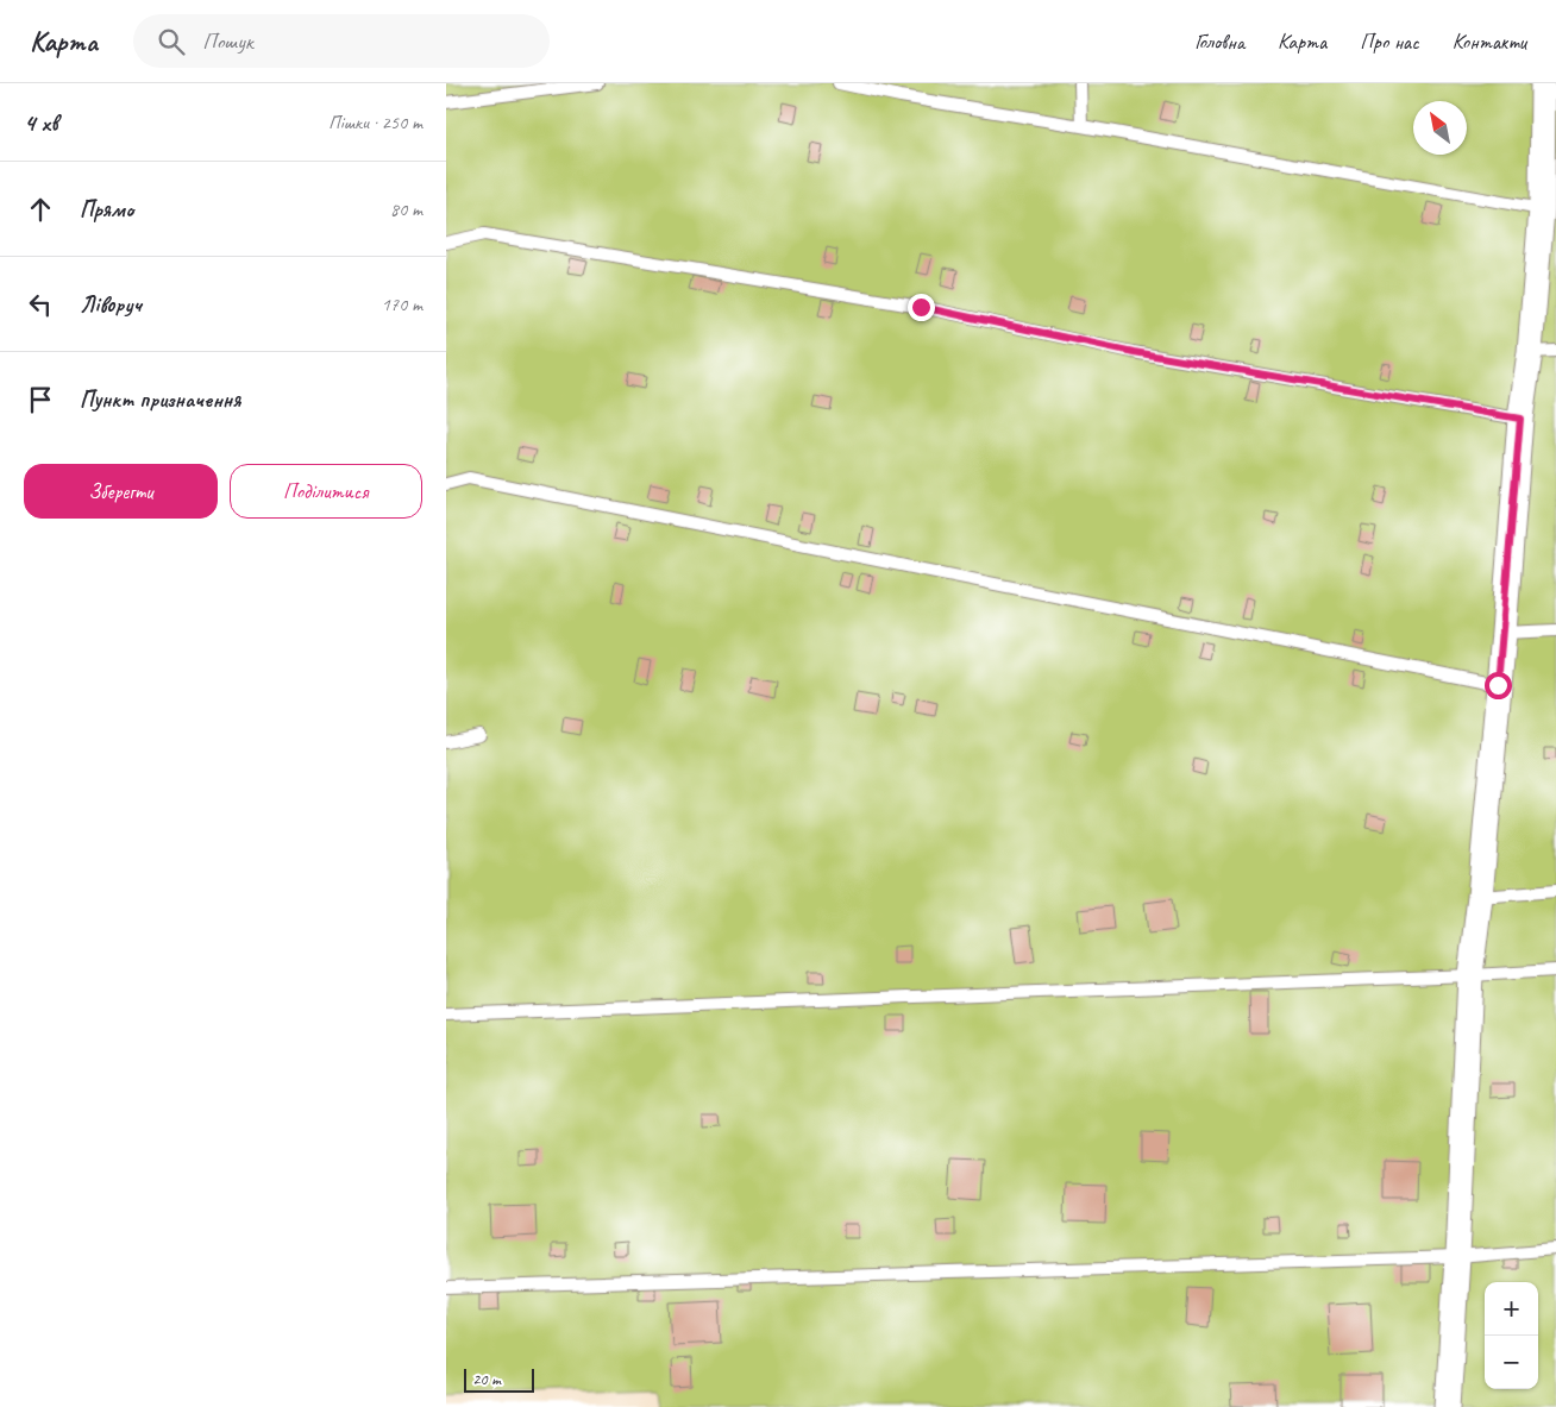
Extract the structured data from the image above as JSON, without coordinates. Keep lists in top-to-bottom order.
{
  "scale_bar": "20 m",
  "north": "top left",
  "page": {
    "header": "Карта",
    "search": "Пошук",
    "nav": [
      "Головна",
      "Карта",
      "Про нас",
      "Контакти"
    ],
    "heading": ["4 хв", "Пішки · 250 m"],
    "list": [
      ["Прямо", "80 m"],
      ["Ліворуч", "170 m"],
      "Пункт призначення"
    ],
    "buttons": ["Зберегти", "Поділитися"],
    "map_buttons": ["+", "−"],
    "scale": "20 m"
  }
}
